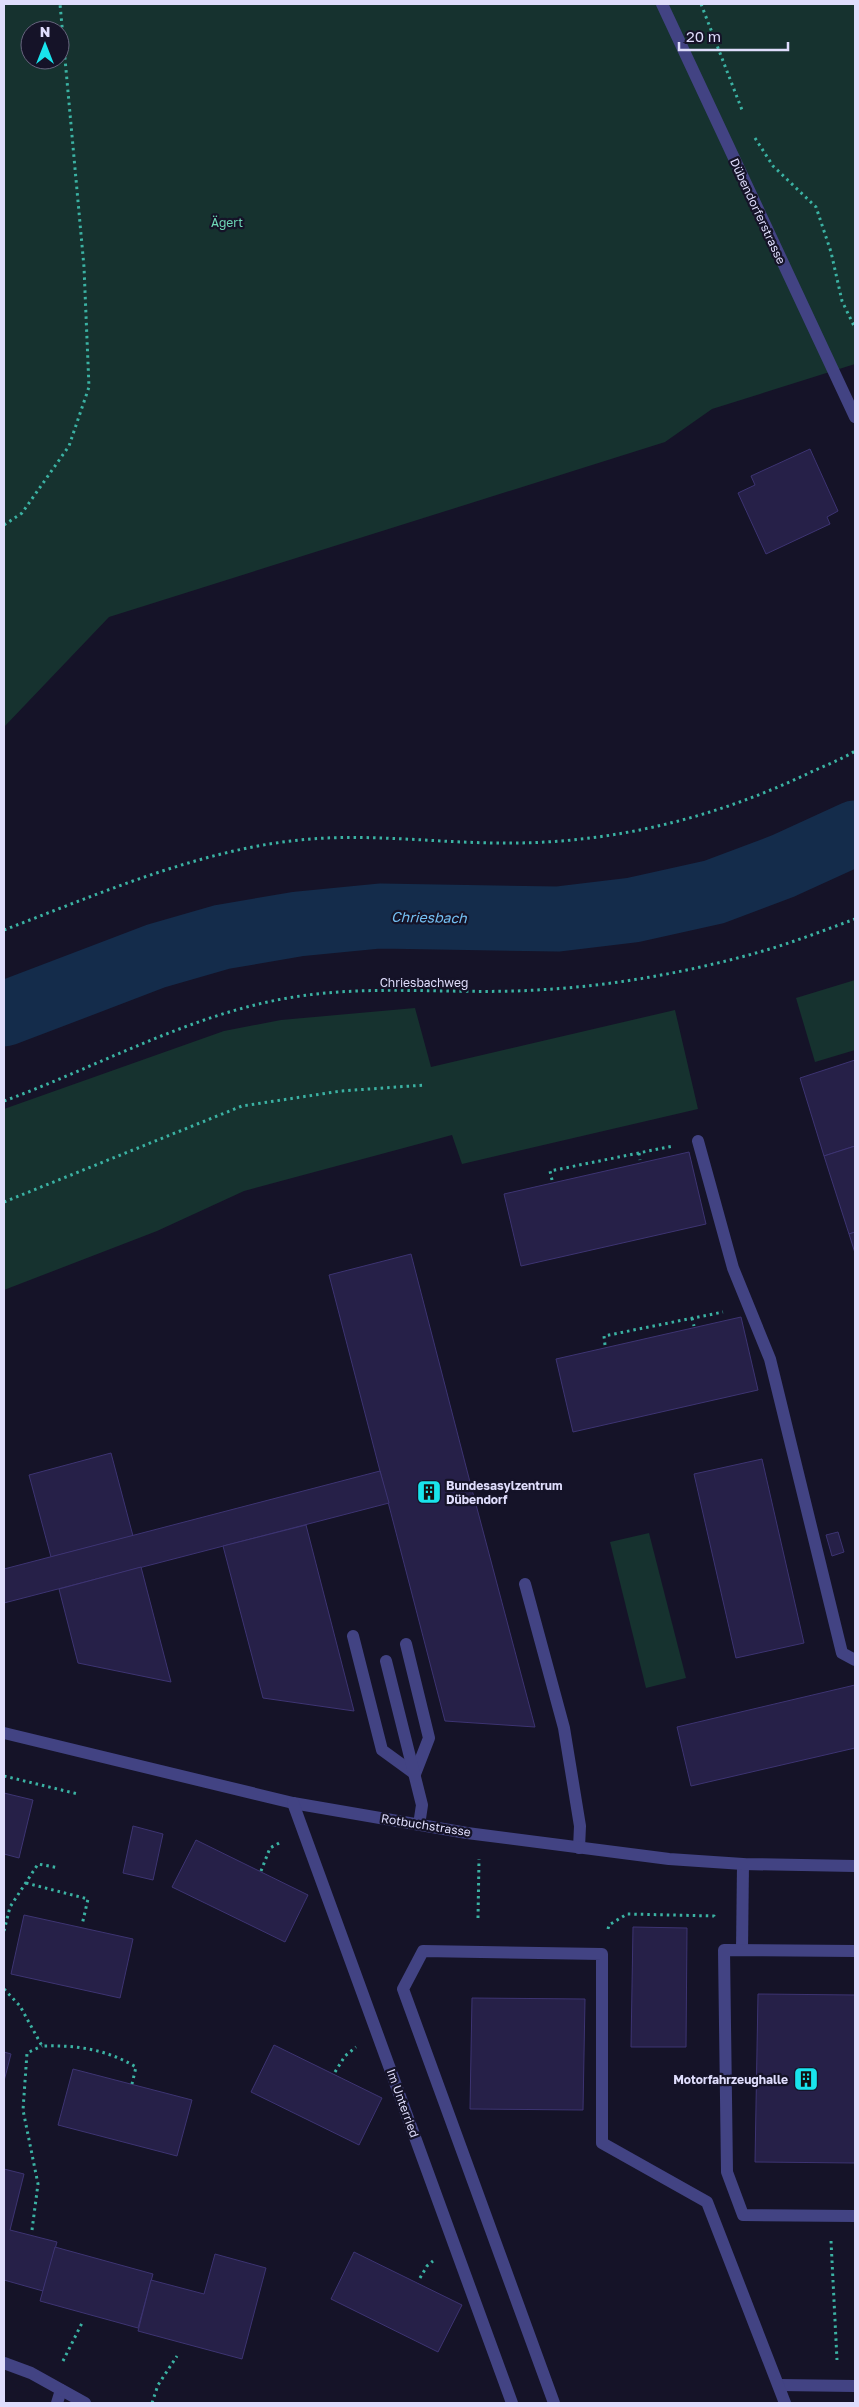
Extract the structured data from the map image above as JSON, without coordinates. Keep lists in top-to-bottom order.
{
  "streets": {
    "street": ["Dübendorferstrasse", "Rotbuchstrasse", "Im Unterried"],
    "path": ["Chriesbachweg"]
  },
  "crossings": [
    ["Rotbuchstrasse", "Im Unterried"]
  ],
  "water": ["Chriesbach"],
  "parks": ["Ägert"],
  "places": {
    "building": ["Bundesasylzentrum Dübendorf", "Motorfahrzeughalle"]
  },
  "scale_bar": "20 m",
  "north": "top"
}
